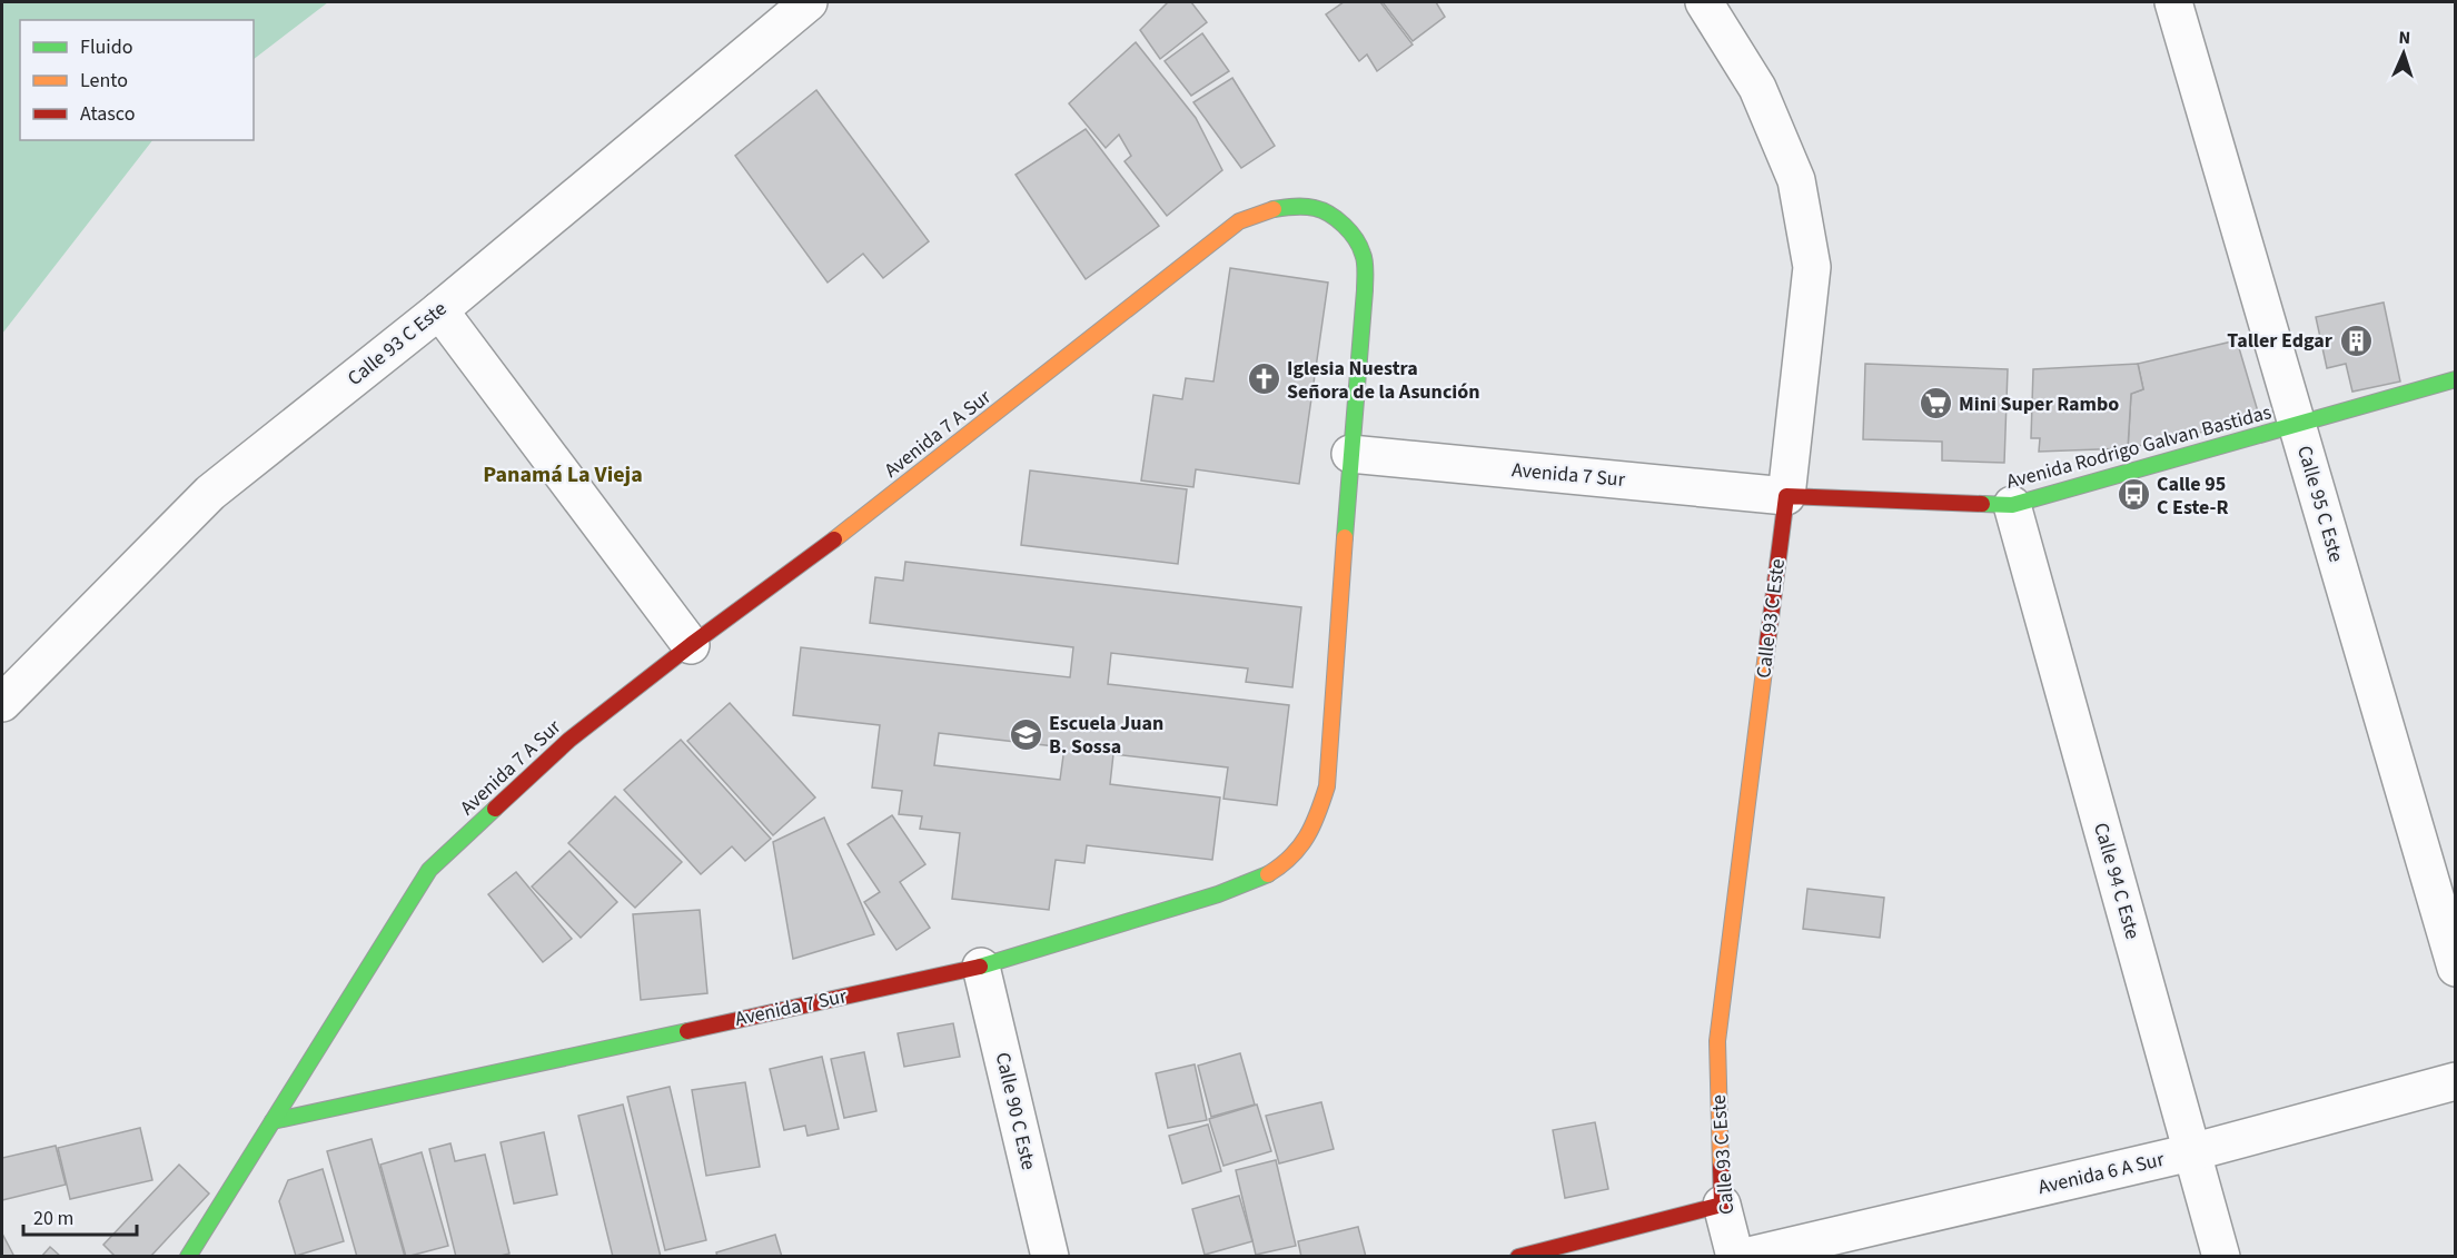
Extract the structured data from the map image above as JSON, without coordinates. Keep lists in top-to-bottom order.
{
  "streets": {
    "street": [
      "Calle 93 C Este",
      "Avenida 7 A Sur",
      "Avenida Rodrigo Galvan Bastidas",
      "Avenida 7 Sur",
      "Calle 95 C Este",
      "Calle 94 C Este",
      "Calle 90 C Este",
      "Avenida 6 A Sur"
    ]
  },
  "crossings": [
    ["Calle 93 C Este", "Avenida Rodrigo Galvan Bastidas"],
    ["Calle 93 C Este", "Avenida 7 Sur"],
    ["Avenida 7 A Sur", "Avenida 7 Sur"],
    ["Avenida Rodrigo Galvan Bastidas", "Avenida 7 Sur"],
    ["Avenida Rodrigo Galvan Bastidas", "Calle 95 C Este"],
    ["Avenida Rodrigo Galvan Bastidas", "Calle 94 C Este"],
    ["Avenida 7 Sur", "Calle 90 C Este"],
    ["Calle 94 C Este", "Avenida 6 A Sur"]
  ],
  "districts": ["Panamá La Vieja"],
  "places": {
    "building": ["Taller Edgar"],
    "church": ["Iglesia Nuestra Señora de la Asunción"],
    "supermarket": ["Mini Super Rambo"],
    "bus stop": ["Calle 95 C Este-R"],
    "school or university": ["Escuela Juan B. Sossa"]
  },
  "legend": ["Fluido", "Lento", "Atasco"],
  "scale_bar": "20 m",
  "north": "top"
}
